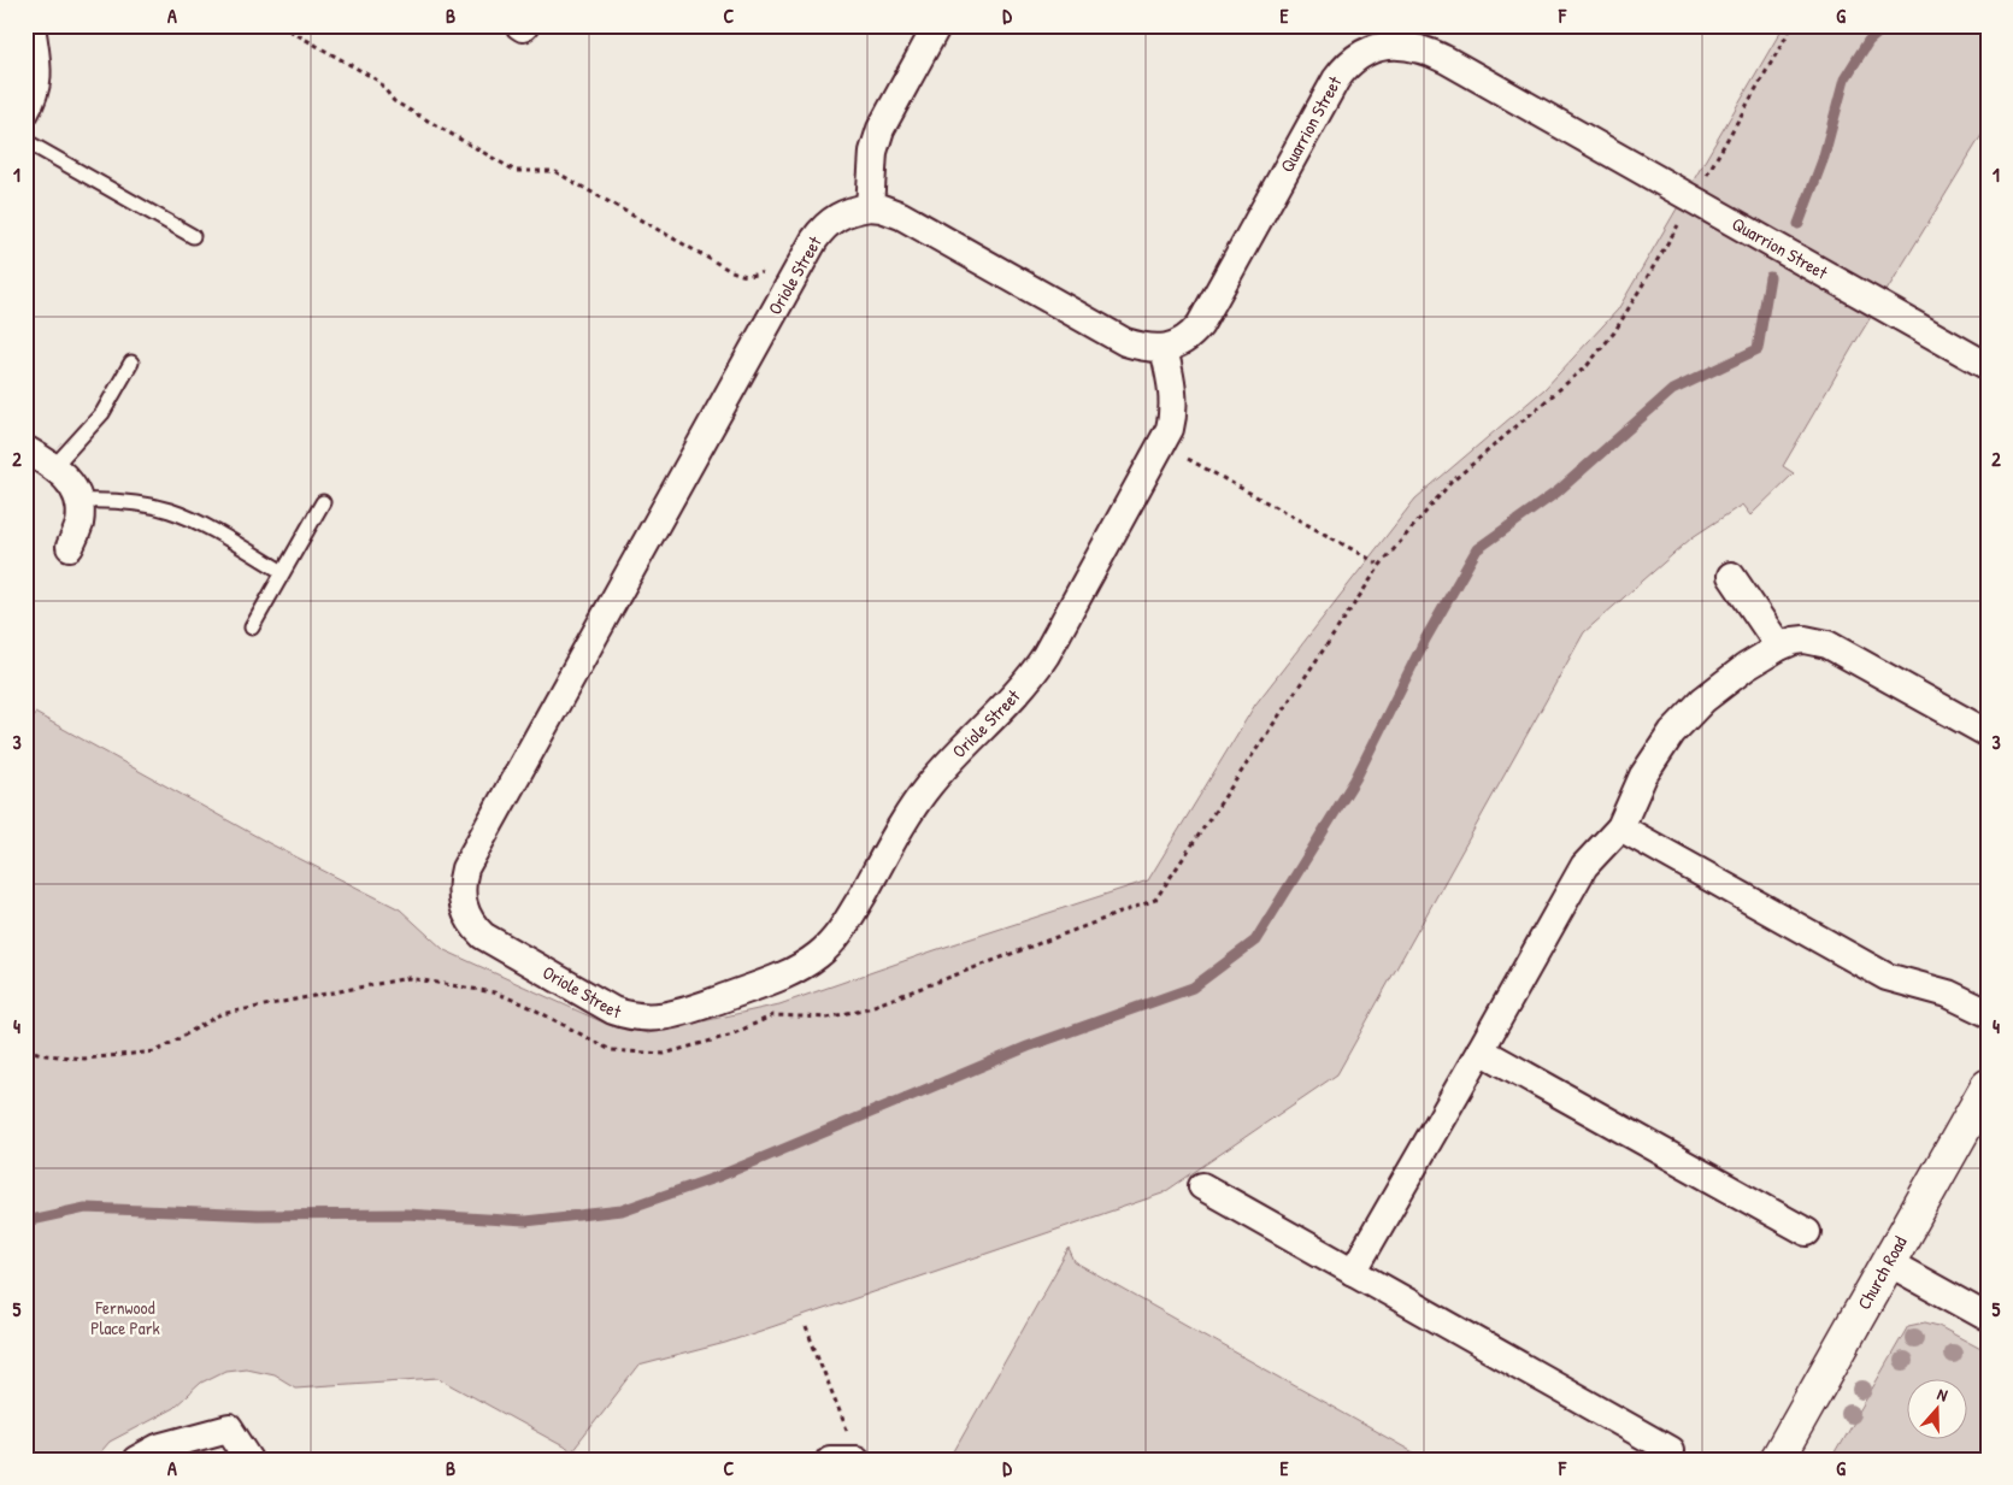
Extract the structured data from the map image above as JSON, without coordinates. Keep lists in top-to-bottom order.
{
  "streets": {
    "street": ["Quarrion Street", "Oriole Street", "Church Road"]
  },
  "crossings": [
    ["Quarrion Street", "Oriole Street"]
  ],
  "parks": ["Fernwood Place Park"],
  "north": "top",
  "grid": {
    "columns": [
      "A",
      "B",
      "C",
      "D",
      "E",
      "F",
      "G"
    ],
    "rows": [
      "1",
      "2",
      "3",
      "4",
      "5"
    ]
  }
}
